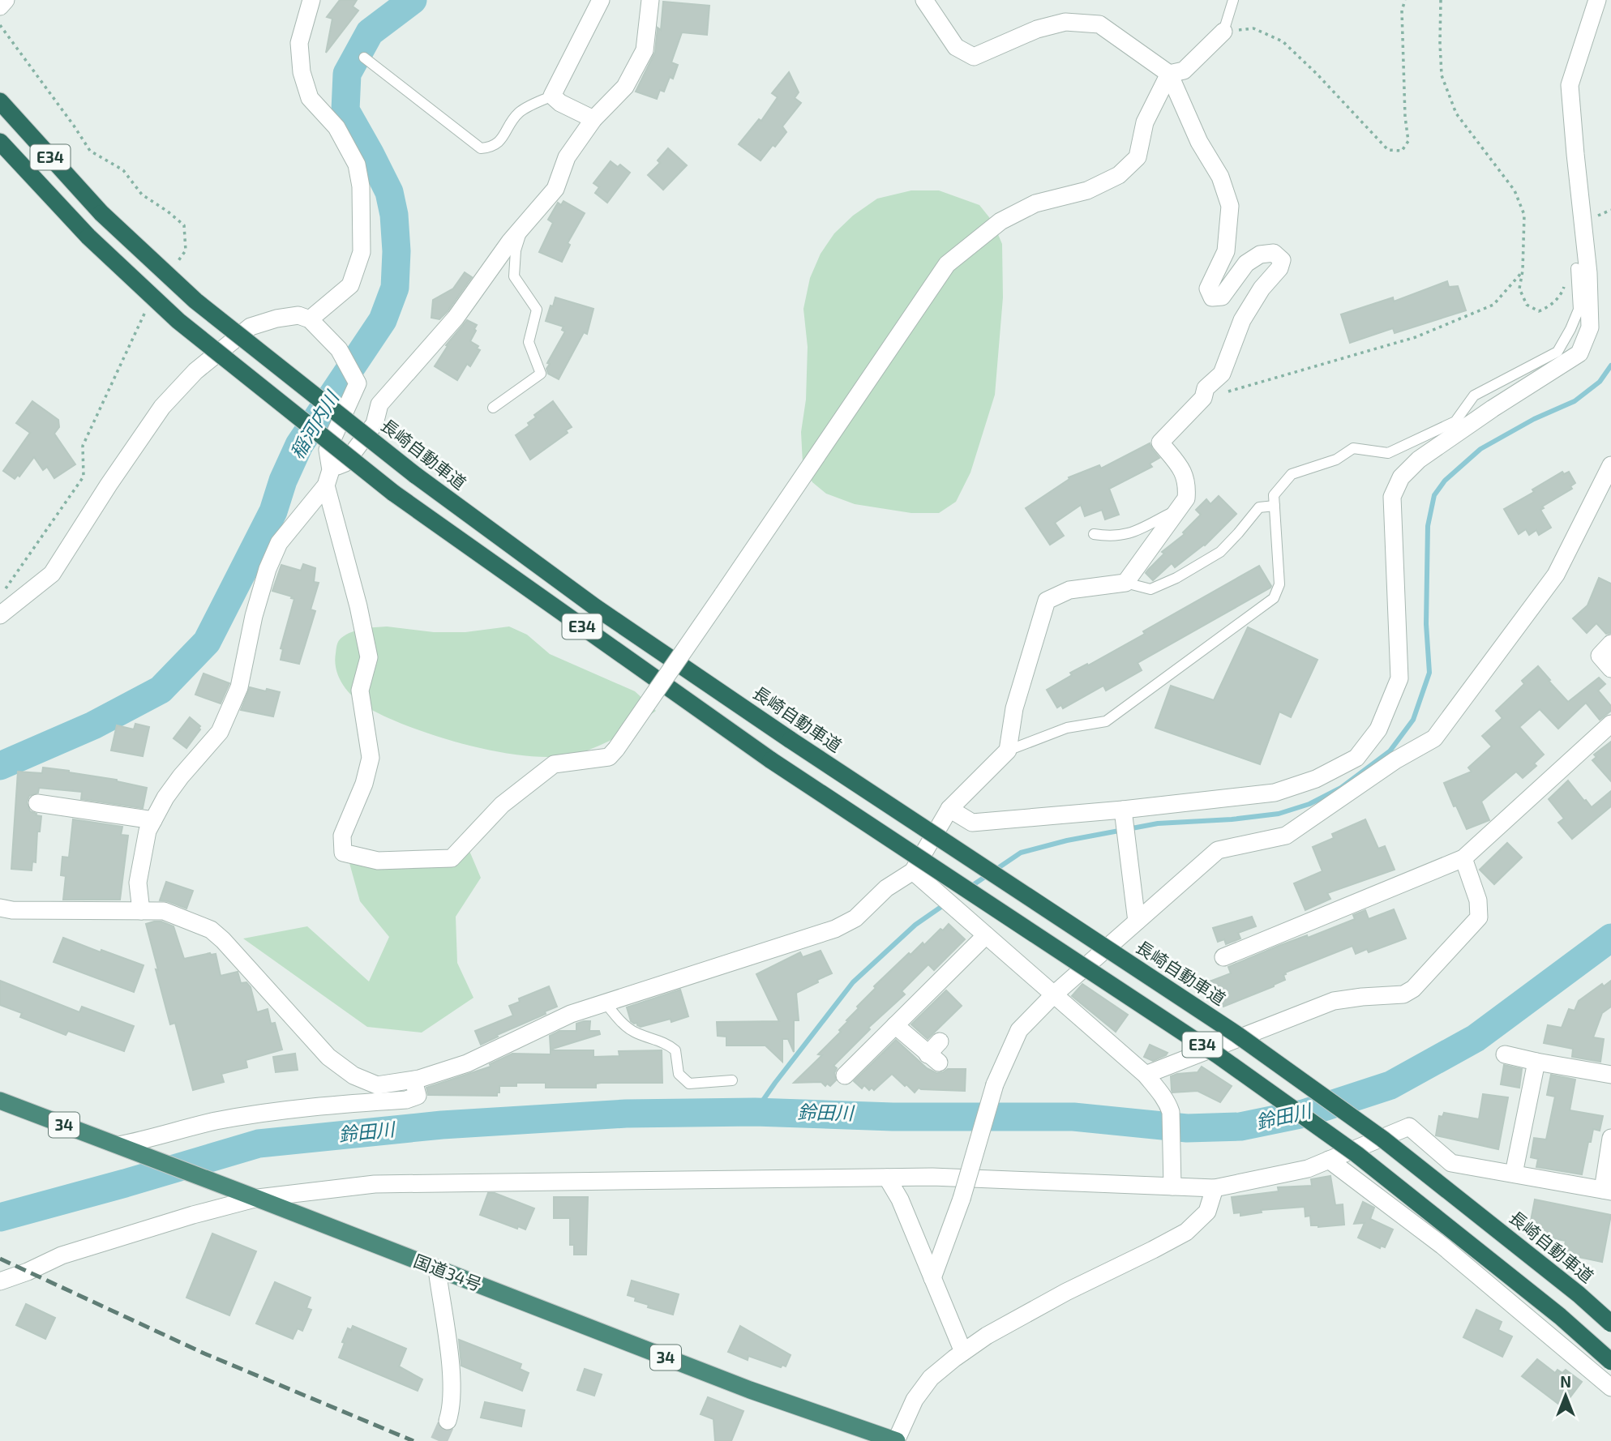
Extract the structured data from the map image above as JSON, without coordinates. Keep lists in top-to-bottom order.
{
  "streets": {
    "highway": [
      "E34",
      "長崎自動車道",
      "34",
      "国道34号"
    ]
  },
  "water": ["稲河内川", "鈴田川"],
  "north": "top"
}
